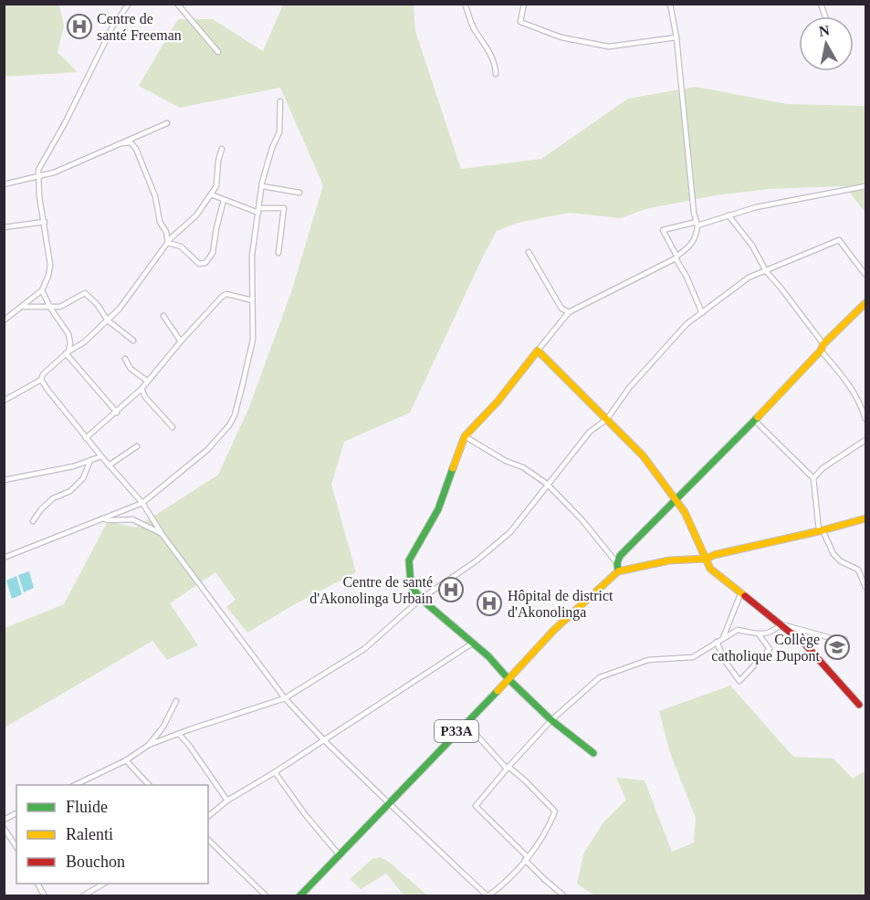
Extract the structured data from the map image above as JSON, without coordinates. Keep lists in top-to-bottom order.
{
  "streets": {
    "street": ["P33A"]
  },
  "places": {
    "hospital": ["Centre de santé Freeman", "Centre de santé d'Akonolinga Urbain", "Hôpital de district d'Akonolinga"],
    "school or university": ["Collège catholique Dupont"]
  },
  "legend": ["Fluide", "Ralenti", "Bouchon"],
  "north": "top"
}
